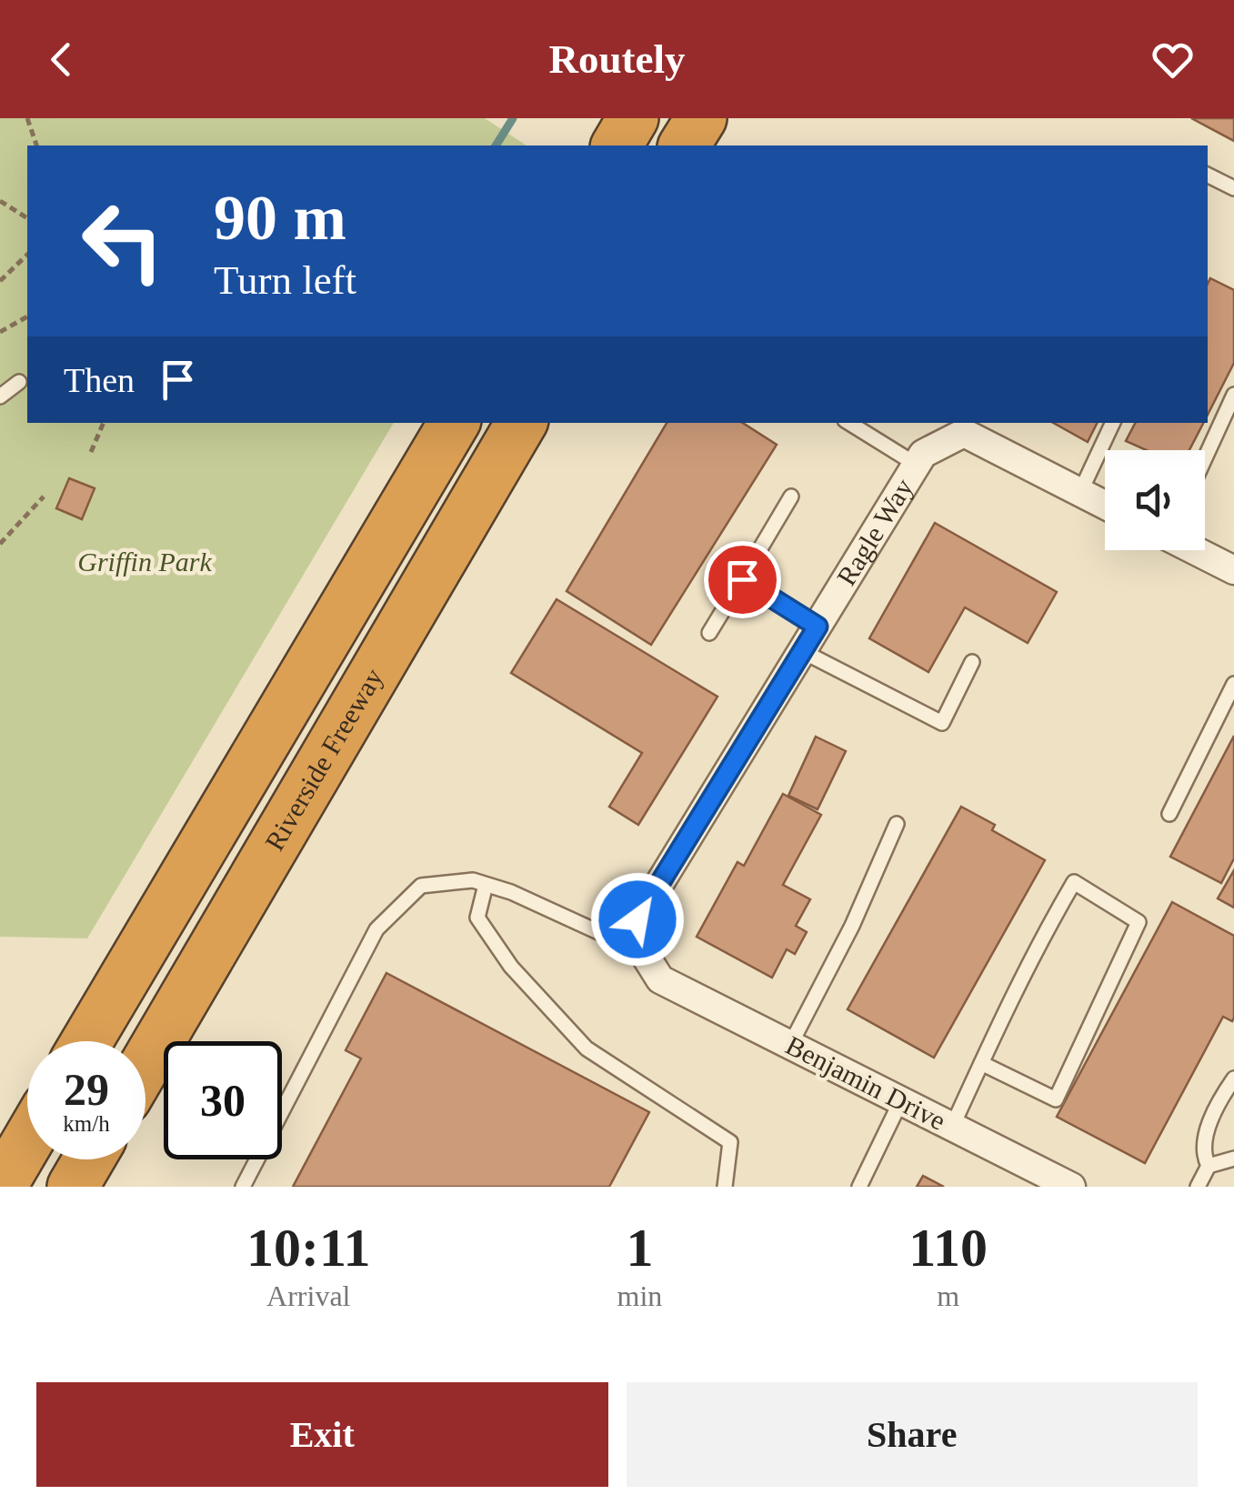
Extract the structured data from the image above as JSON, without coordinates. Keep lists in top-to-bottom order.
{
  "streets": {
    "highway": ["Riverside Freeway"],
    "street": ["Ragle Way", "Benjamin Drive"]
  },
  "crossings": [
    ["Ragle Way", "Benjamin Drive"]
  ],
  "parks": ["Griffin Park"],
  "page": {
    "header": "Routely",
    "turn": ["90 m", "Turn left"],
    "then": "Then",
    "speed": "29 km/h",
    "limit": "30",
    "eta": [
      "10:11",
      "Arrival",
      "1",
      "min",
      "110",
      "m"
    ],
    "buttons": ["Exit", "Share"]
  }
}
